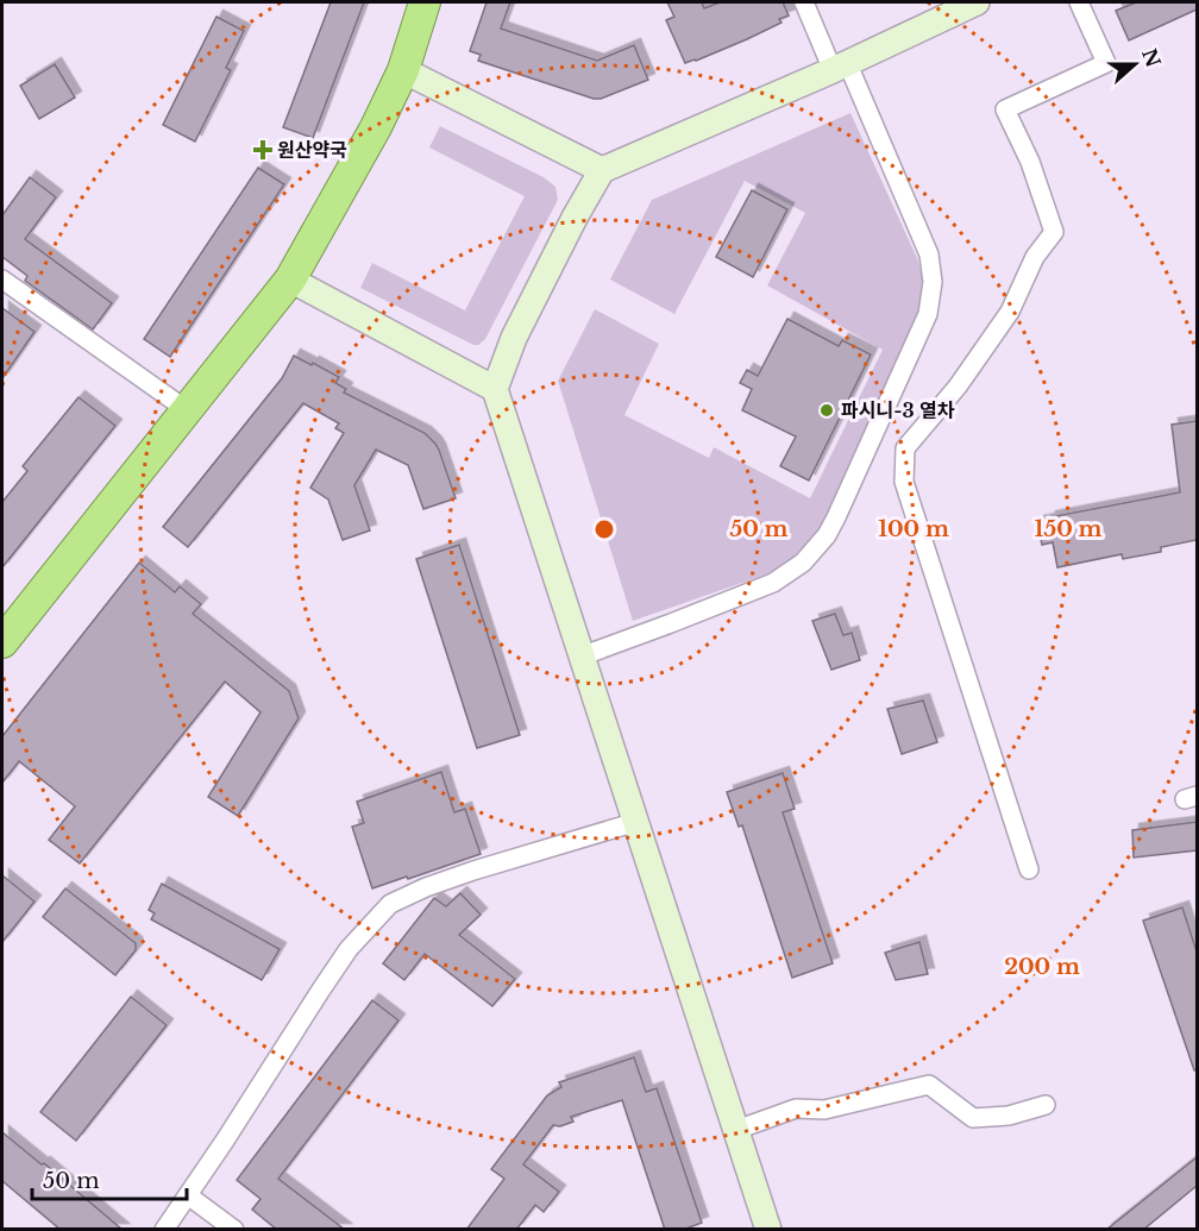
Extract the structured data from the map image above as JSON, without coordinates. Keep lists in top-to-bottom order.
{
  "places": {
    "health": ["원산약국"],
    "other": ["파시니-3 열차"]
  },
  "scale_bar": "50 m",
  "north": "right",
  "rings": [
    "50 m",
    "100 m",
    "150 m",
    "200 m"
  ]
}
